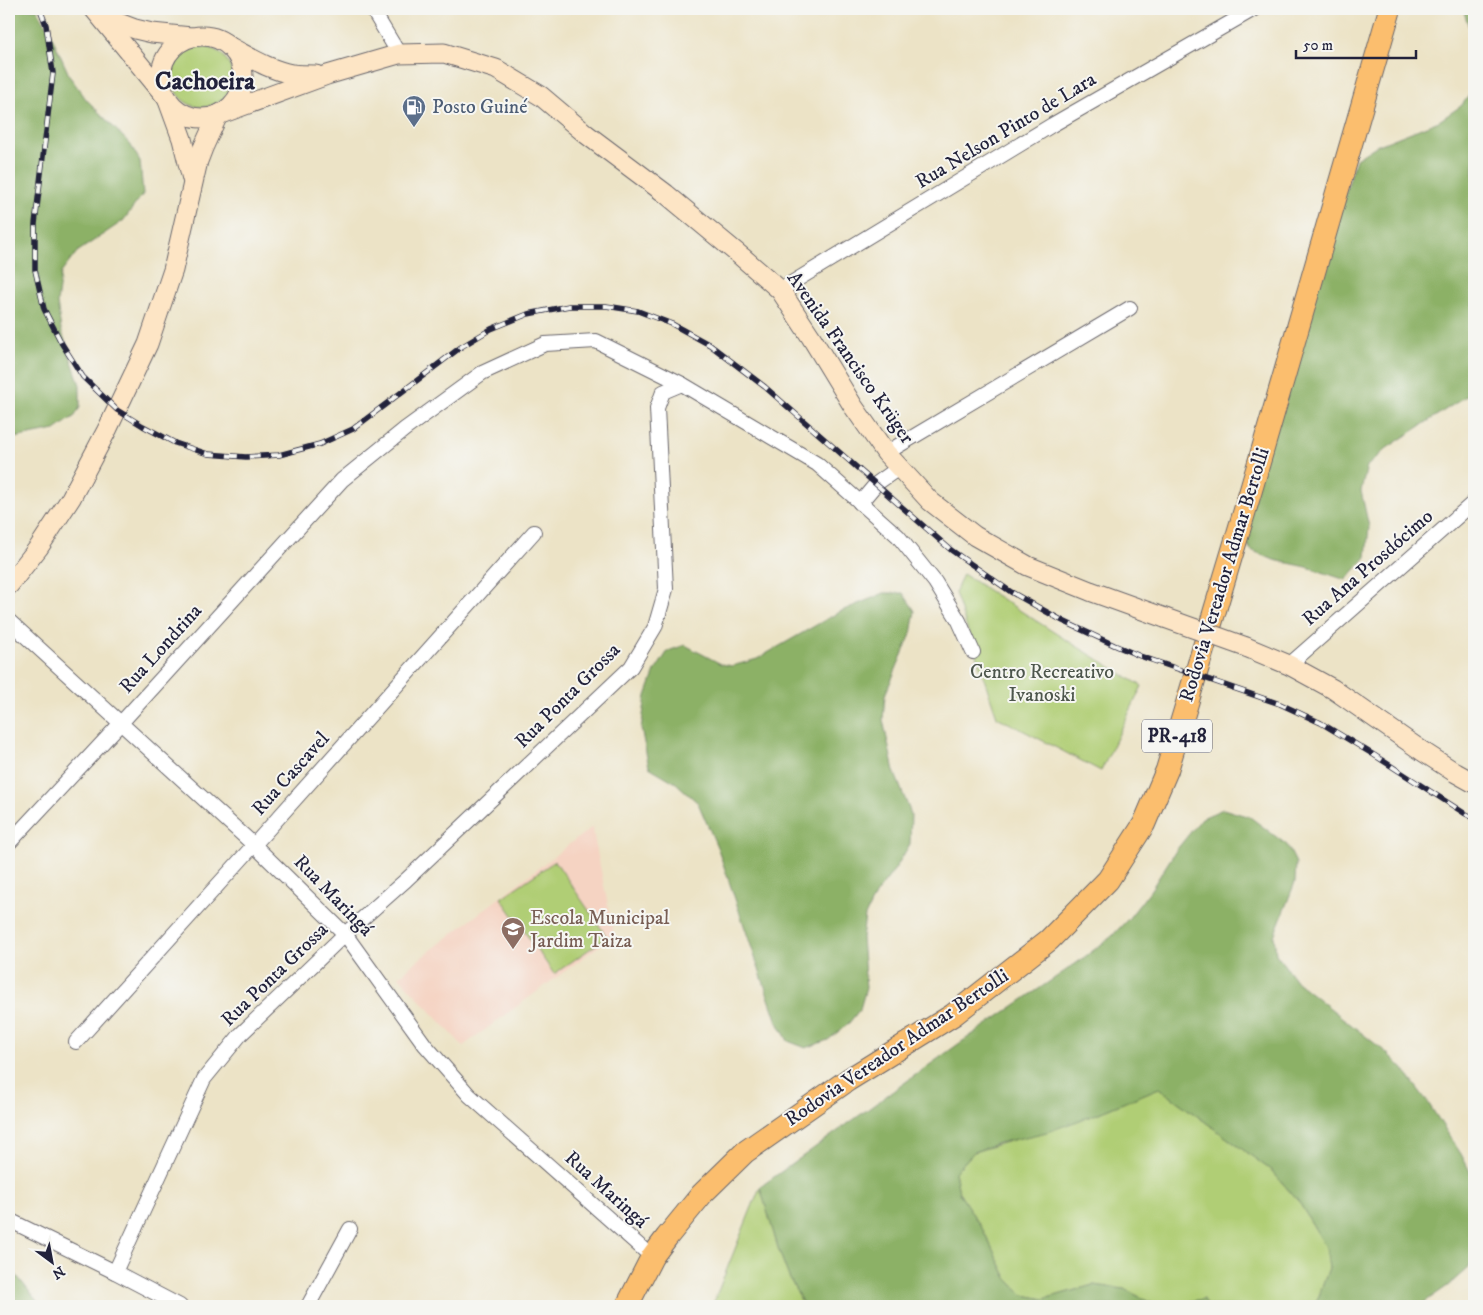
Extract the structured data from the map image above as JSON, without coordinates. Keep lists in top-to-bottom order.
{
  "streets": {
    "highway": ["Rodovia Vereador Admar Bertolli", "PR-418"],
    "main road": ["Avenida Francisco Krüger"],
    "street": [
      "Rua Nelson Pinto de Lara",
      "Rua Ana Prosdócimo",
      "Rua Londrina",
      "Rua Ponta Grossa",
      "Rua Cascavel",
      "Rua Maringá"
    ]
  },
  "crossings": [
    ["Rua Nelson Pinto de Lara", "Avenida Francisco Krüger"],
    ["Avenida Francisco Krüger", "Rua Ana Prosdócimo"],
    ["Rodovia Vereador Admar Bertolli", "Rua Maringá"],
    ["Rua Londrina", "Rua Ponta Grossa"],
    ["Rua Londrina", "Rua Maringá"],
    ["Rua Ponta Grossa", "Rua Maringá"],
    ["Rua Cascavel", "Rua Maringá"]
  ],
  "districts": ["Cachoeira"],
  "parks": ["Centro Recreativo Ivanoski"],
  "places": {
    "fuel station": ["Posto Guiné"],
    "school or university": ["Escola Municipal Jardim Taiza"]
  },
  "scale_bar": "50 m",
  "north": "bottom right"
}
